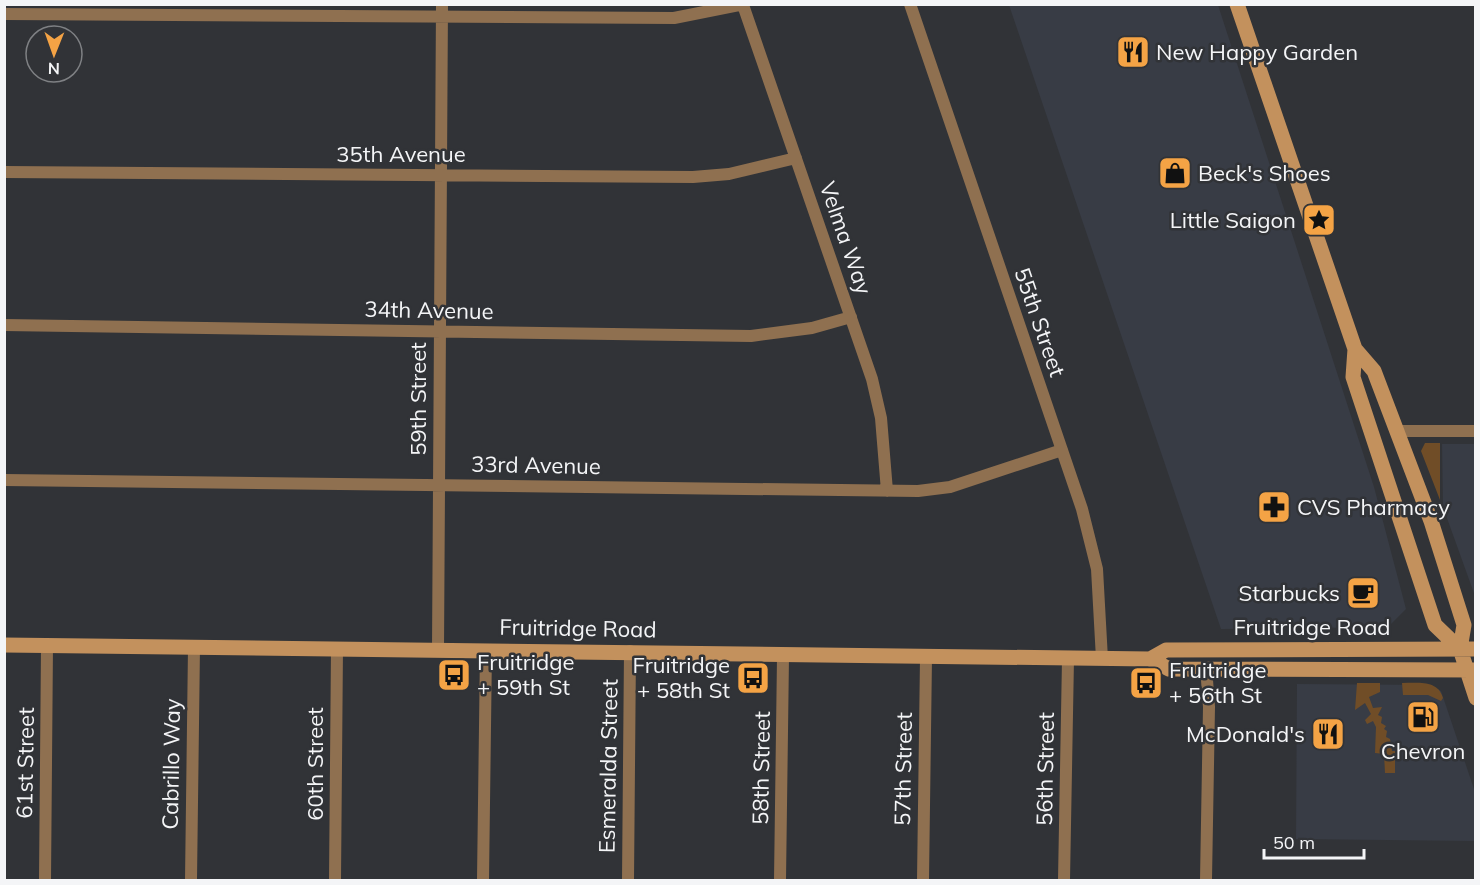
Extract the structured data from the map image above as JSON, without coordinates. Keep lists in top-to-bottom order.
{
  "streets": {
    "main road": ["Fruitridge Road"],
    "street": [
      "35th Avenue",
      "Velma Way",
      "34th Avenue",
      "55th Street",
      "59th Street",
      "33rd Avenue",
      "61st Street",
      "Cabrillo Way",
      "60th Street",
      "Esmeralda Street",
      "58th Street",
      "57th Street",
      "56th Street"
    ]
  },
  "crossings": [
    ["35th Avenue", "Velma Way"],
    ["35th Avenue", "59th Street"],
    ["Velma Way", "34th Avenue"],
    ["Velma Way", "33rd Avenue"],
    ["34th Avenue", "59th Street"],
    ["55th Street", "33rd Avenue"],
    ["55th Street", "Fruitridge Road"],
    ["59th Street", "33rd Avenue"],
    ["59th Street", "Fruitridge Road"],
    ["Fruitridge Road", "61st Street"],
    ["Fruitridge Road", "Cabrillo Way"],
    ["Fruitridge Road", "60th Street"],
    ["Fruitridge Road", "Esmeralda Street"],
    ["Fruitridge Road", "58th Street"],
    ["Fruitridge Road", "57th Street"],
    ["Fruitridge Road", "56th Street"]
  ],
  "places": {
    "restaurant": ["New Happy Garden", "McDonald's"],
    "shop": ["Beck's Shoes"],
    "place": ["Little Saigon"],
    "pharmacy": ["CVS Pharmacy"],
    "cafe": ["Starbucks"],
    "bus stop": ["Fruitridge + 59th St", "Fruitridge + 58th St", "Fruitridge + 56th St"],
    "fuel station": ["Chevron"]
  },
  "scale_bar": "50 m",
  "north": "bottom"
}
